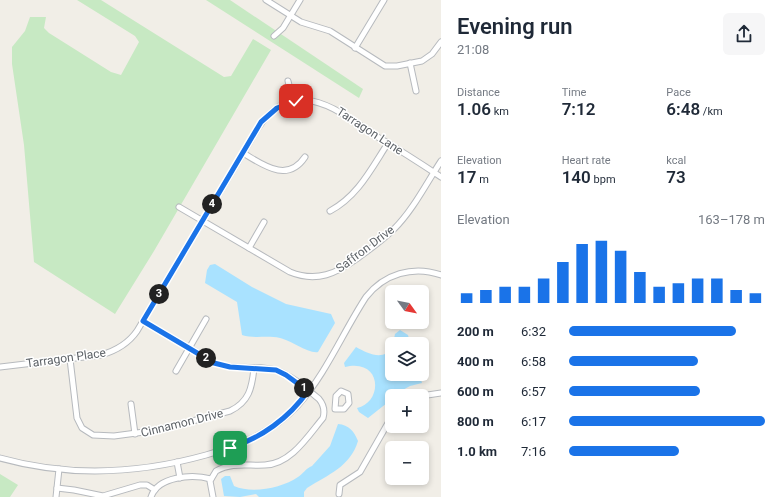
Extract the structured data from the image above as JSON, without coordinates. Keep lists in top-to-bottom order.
{
  "streets": {
    "street": [
      "Tarragon Lane",
      "Saffron Drive",
      "Tarragon Place",
      "Cinnamon Drive"
    ]
  },
  "crossings": [
    ["Tarragon Lane", "Saffron Drive"],
    ["Tarragon Lane", "Tarragon Place"],
    ["Saffron Drive", "Tarragon Place"],
    ["Tarragon Place", "Cinnamon Drive"]
  ],
  "north": "bottom right",
  "page": {
    "heading": ["Evening run", "21:08"],
    "stats": [
      ["Distance", "1.06 km"],
      ["Time", "7:12"],
      ["Pace", "6:48 /km"],
      ["Elevation", "17 m"],
      ["Heart rate", "140 bpm"],
      ["kcal", "73"]
    ],
    "pins": [
      "4",
      "3",
      "2",
      "1"
    ],
    "chart": ["Elevation", "163–178 m"],
    "map_buttons": ["+", "−"],
    "list": [
      {
        "name": "200 m",
        "note": "6:32"
      },
      {
        "name": "400 m",
        "note": "6:58"
      },
      {
        "name": "600 m",
        "note": "6:57"
      },
      {
        "name": "800 m",
        "note": "6:17"
      },
      {
        "name": "1.0 km",
        "note": "7:16"
      }
    ]
  }
}
